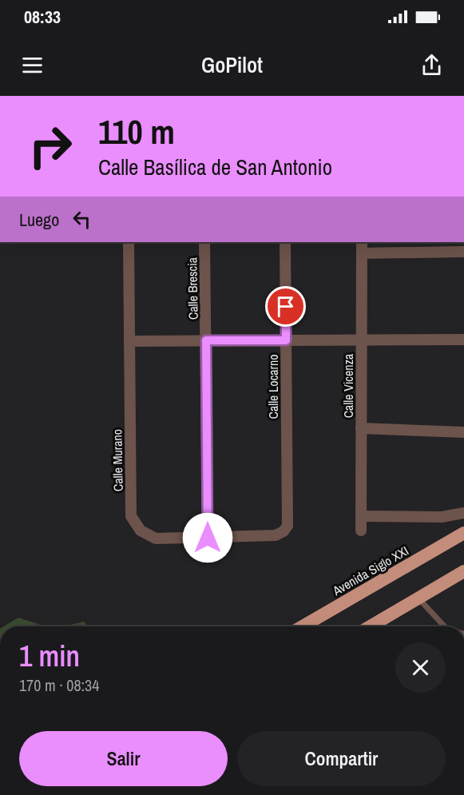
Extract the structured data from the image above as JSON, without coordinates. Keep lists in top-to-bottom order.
{
  "streets": {
    "highway": ["Avenida Siglo XXI"],
    "street": [
      "Calle Brescia",
      "Calle Vicenza",
      "Calle Locarno",
      "Calle Murano"
    ]
  },
  "crossings": [
    ["Calle Brescia", "Calle Murano"],
    ["Calle Locarno", "Calle Murano"]
  ],
  "page": {
    "status": "08:33",
    "header": "GoPilot",
    "turn": ["110 m", "Calle Basílica de San Antonio"],
    "then": "Luego",
    "heading": ["1 min", "170 m · 08:34"],
    "buttons": ["Salir", "Compartir"]
  }
}
